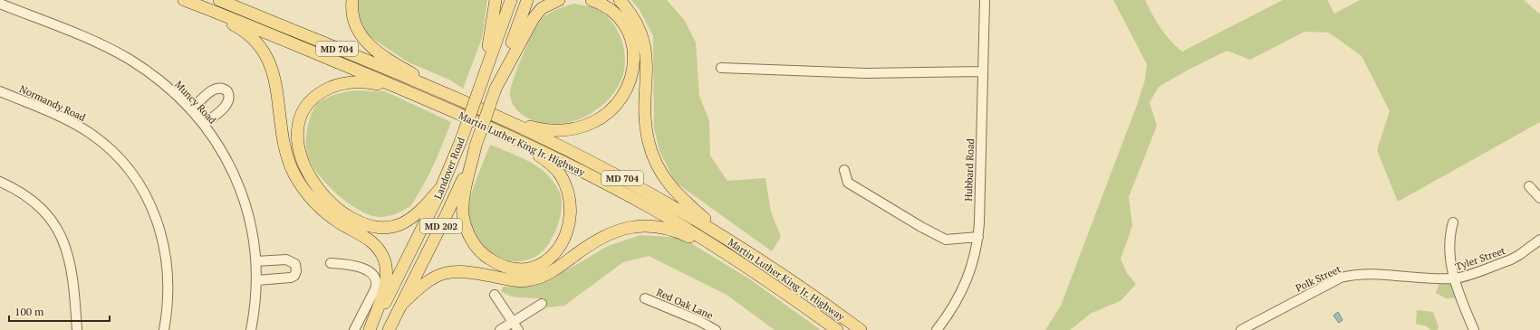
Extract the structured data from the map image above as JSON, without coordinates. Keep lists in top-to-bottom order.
{
  "streets": {
    "main road": [
      "MD 704",
      "Martin Luther King Jr. Highway",
      "Landover Road",
      "MD 202"
    ],
    "street": [
      "Muncy Road",
      "Normandy Road",
      "Hubbard Road",
      "Tyler Street",
      "Polk Street",
      "Red Oak Lane"
    ]
  },
  "crossings": [
    ["Tyler Street", "Polk Street"]
  ],
  "scale_bar": "100 m"
}
